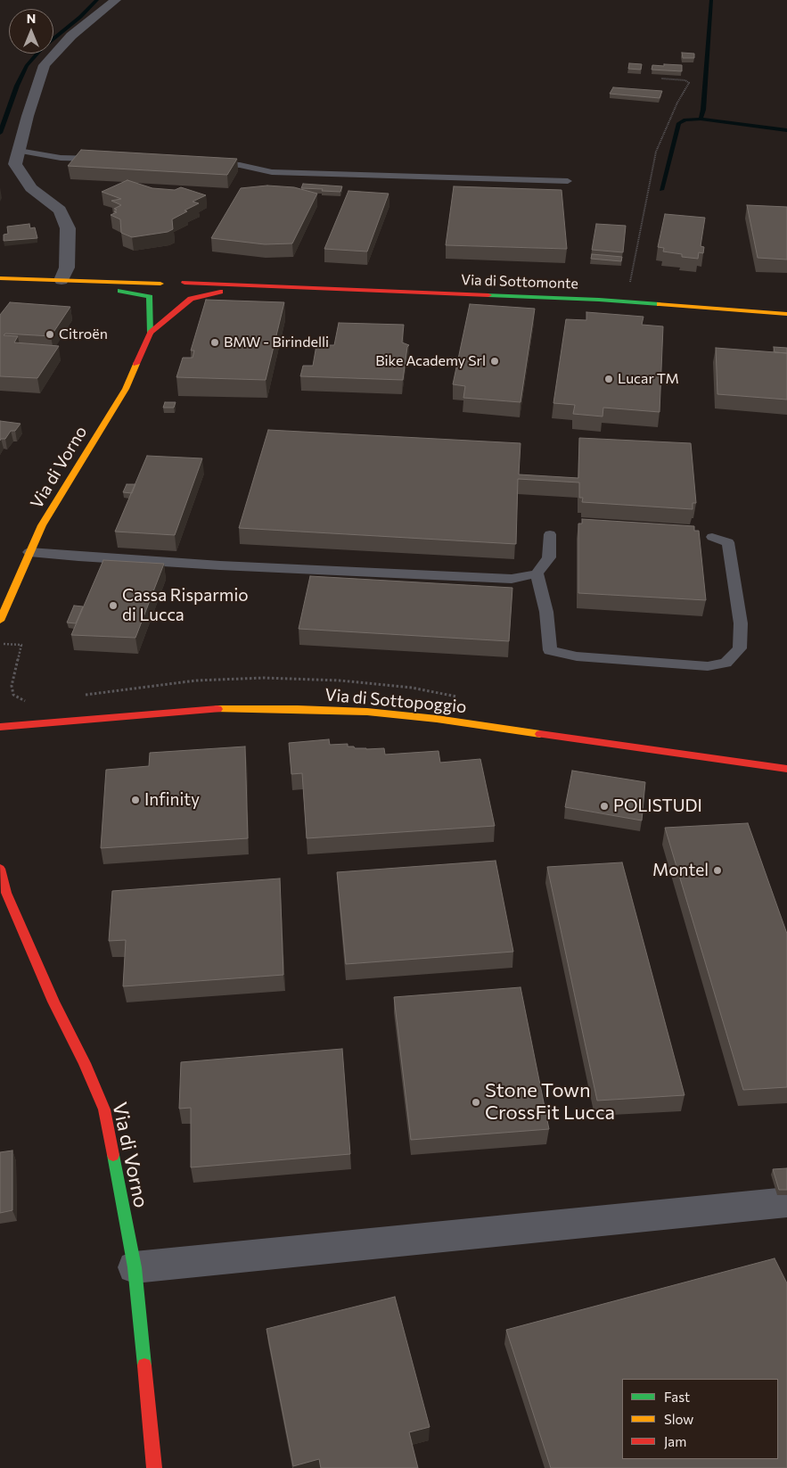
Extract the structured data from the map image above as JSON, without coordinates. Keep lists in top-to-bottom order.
{
  "streets": {
    "street": ["Via di Sottomonte", "Via di Vorno", "Via di Sottopoggio"]
  },
  "crossings": [
    ["Via di Sottomonte", "Via di Vorno"]
  ],
  "places": [
    "Citroën",
    "BMW - Birindelli",
    "Bike Academy Srl",
    "Lucar TM",
    "Cassa Risparmio di Lucca",
    "Infinity",
    "POLISTUDI",
    "Montel",
    "Stone Town CrossFit Lucca"
  ],
  "legend": ["Fast", "Slow", "Jam"],
  "north": "top"
}
